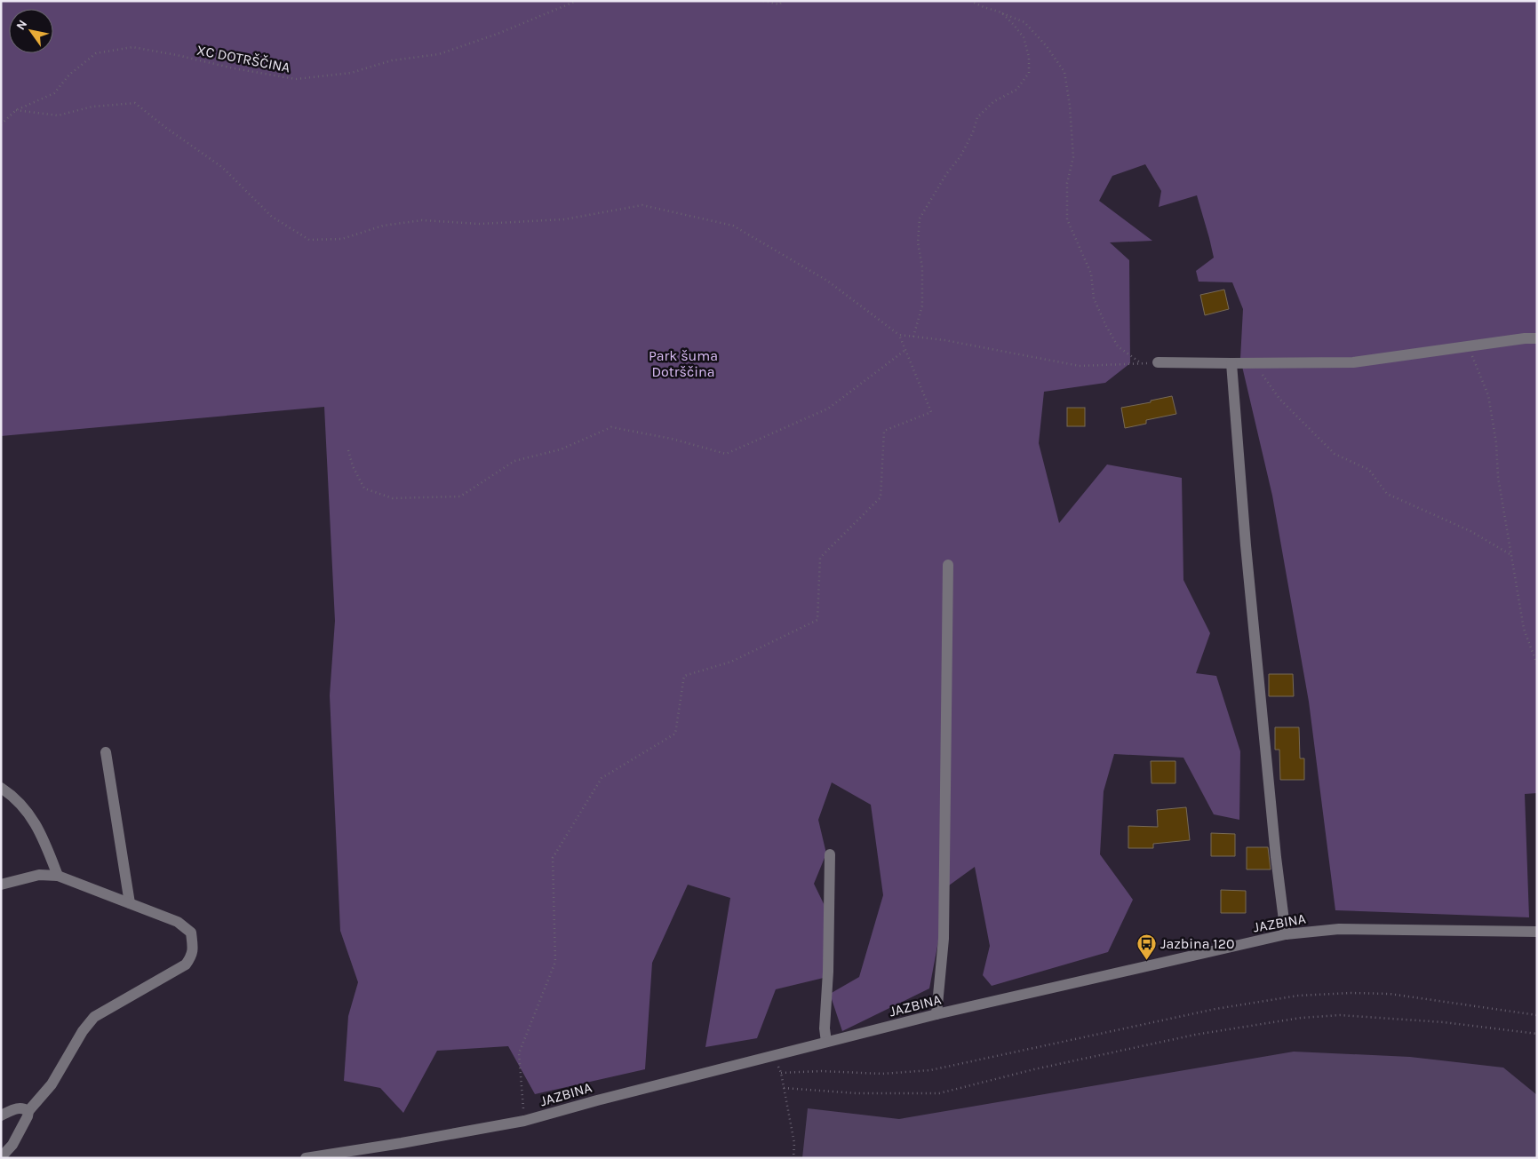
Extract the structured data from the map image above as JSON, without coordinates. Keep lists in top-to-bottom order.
{
  "streets": {
    "street": ["JAZBINA"],
    "path": ["XC DOTRŠČINA"]
  },
  "parks": ["Park šuma Dotrščina"],
  "places": {
    "bus stop": ["Jazbina 120"]
  },
  "north": "top left"
}
